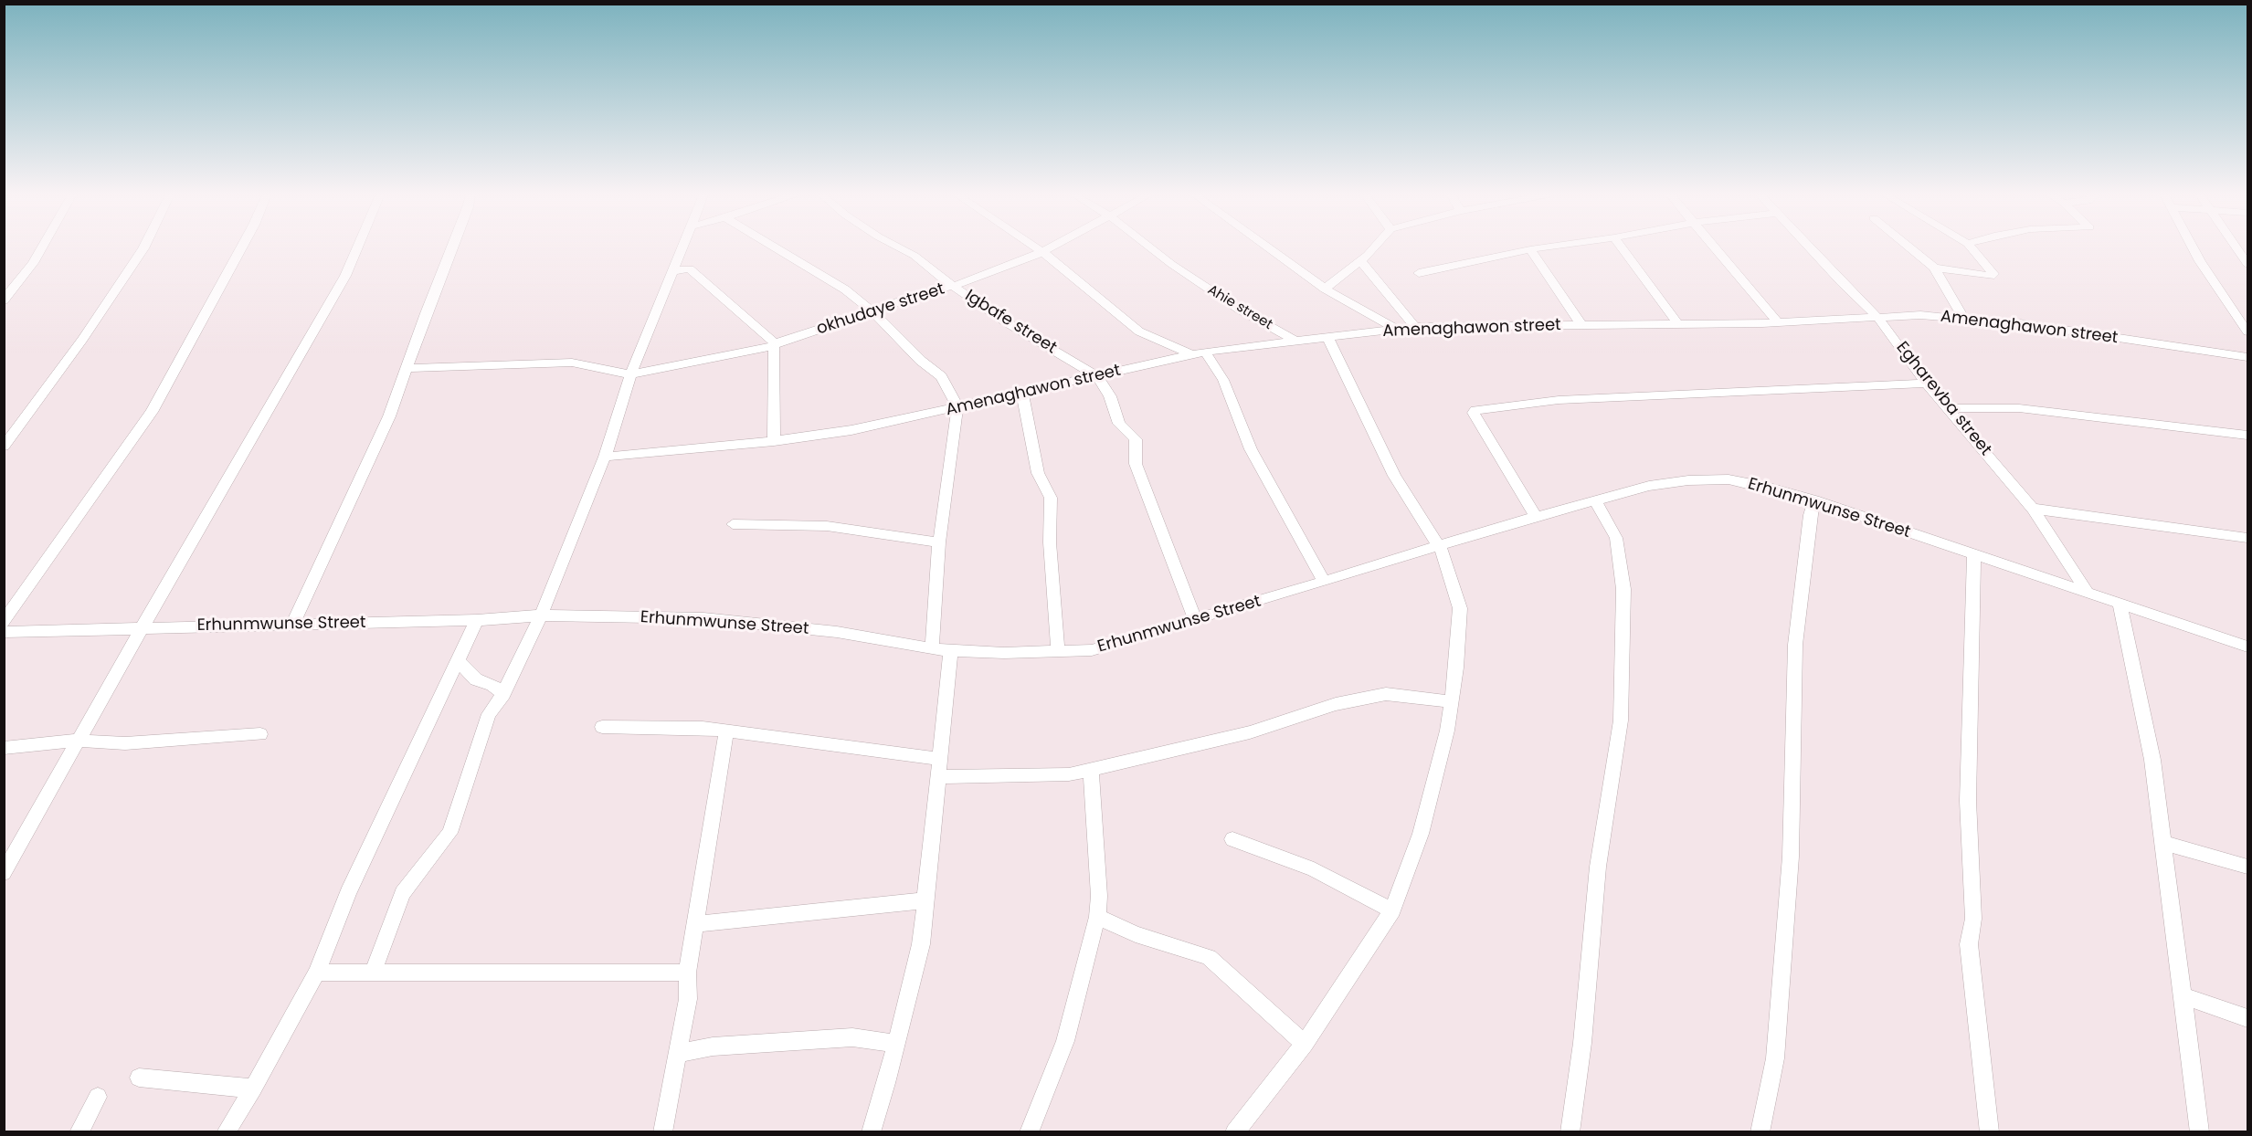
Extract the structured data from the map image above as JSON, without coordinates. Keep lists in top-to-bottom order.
{
  "streets": {
    "street": [
      "Ahie street",
      "okhudaye street",
      "Igbafe street",
      "Amenaghawon street",
      "Egharevba street",
      "Erhunmwunse Street"
    ]
  },
  "crossings": [
    ["Ahie street", "Amenaghawon street"],
    ["okhudaye street", "Igbafe street"],
    ["Igbafe street", "Amenaghawon street"],
    ["Amenaghawon street", "Egharevba street"],
    ["Egharevba street", "Erhunmwunse Street"]
  ]
}
